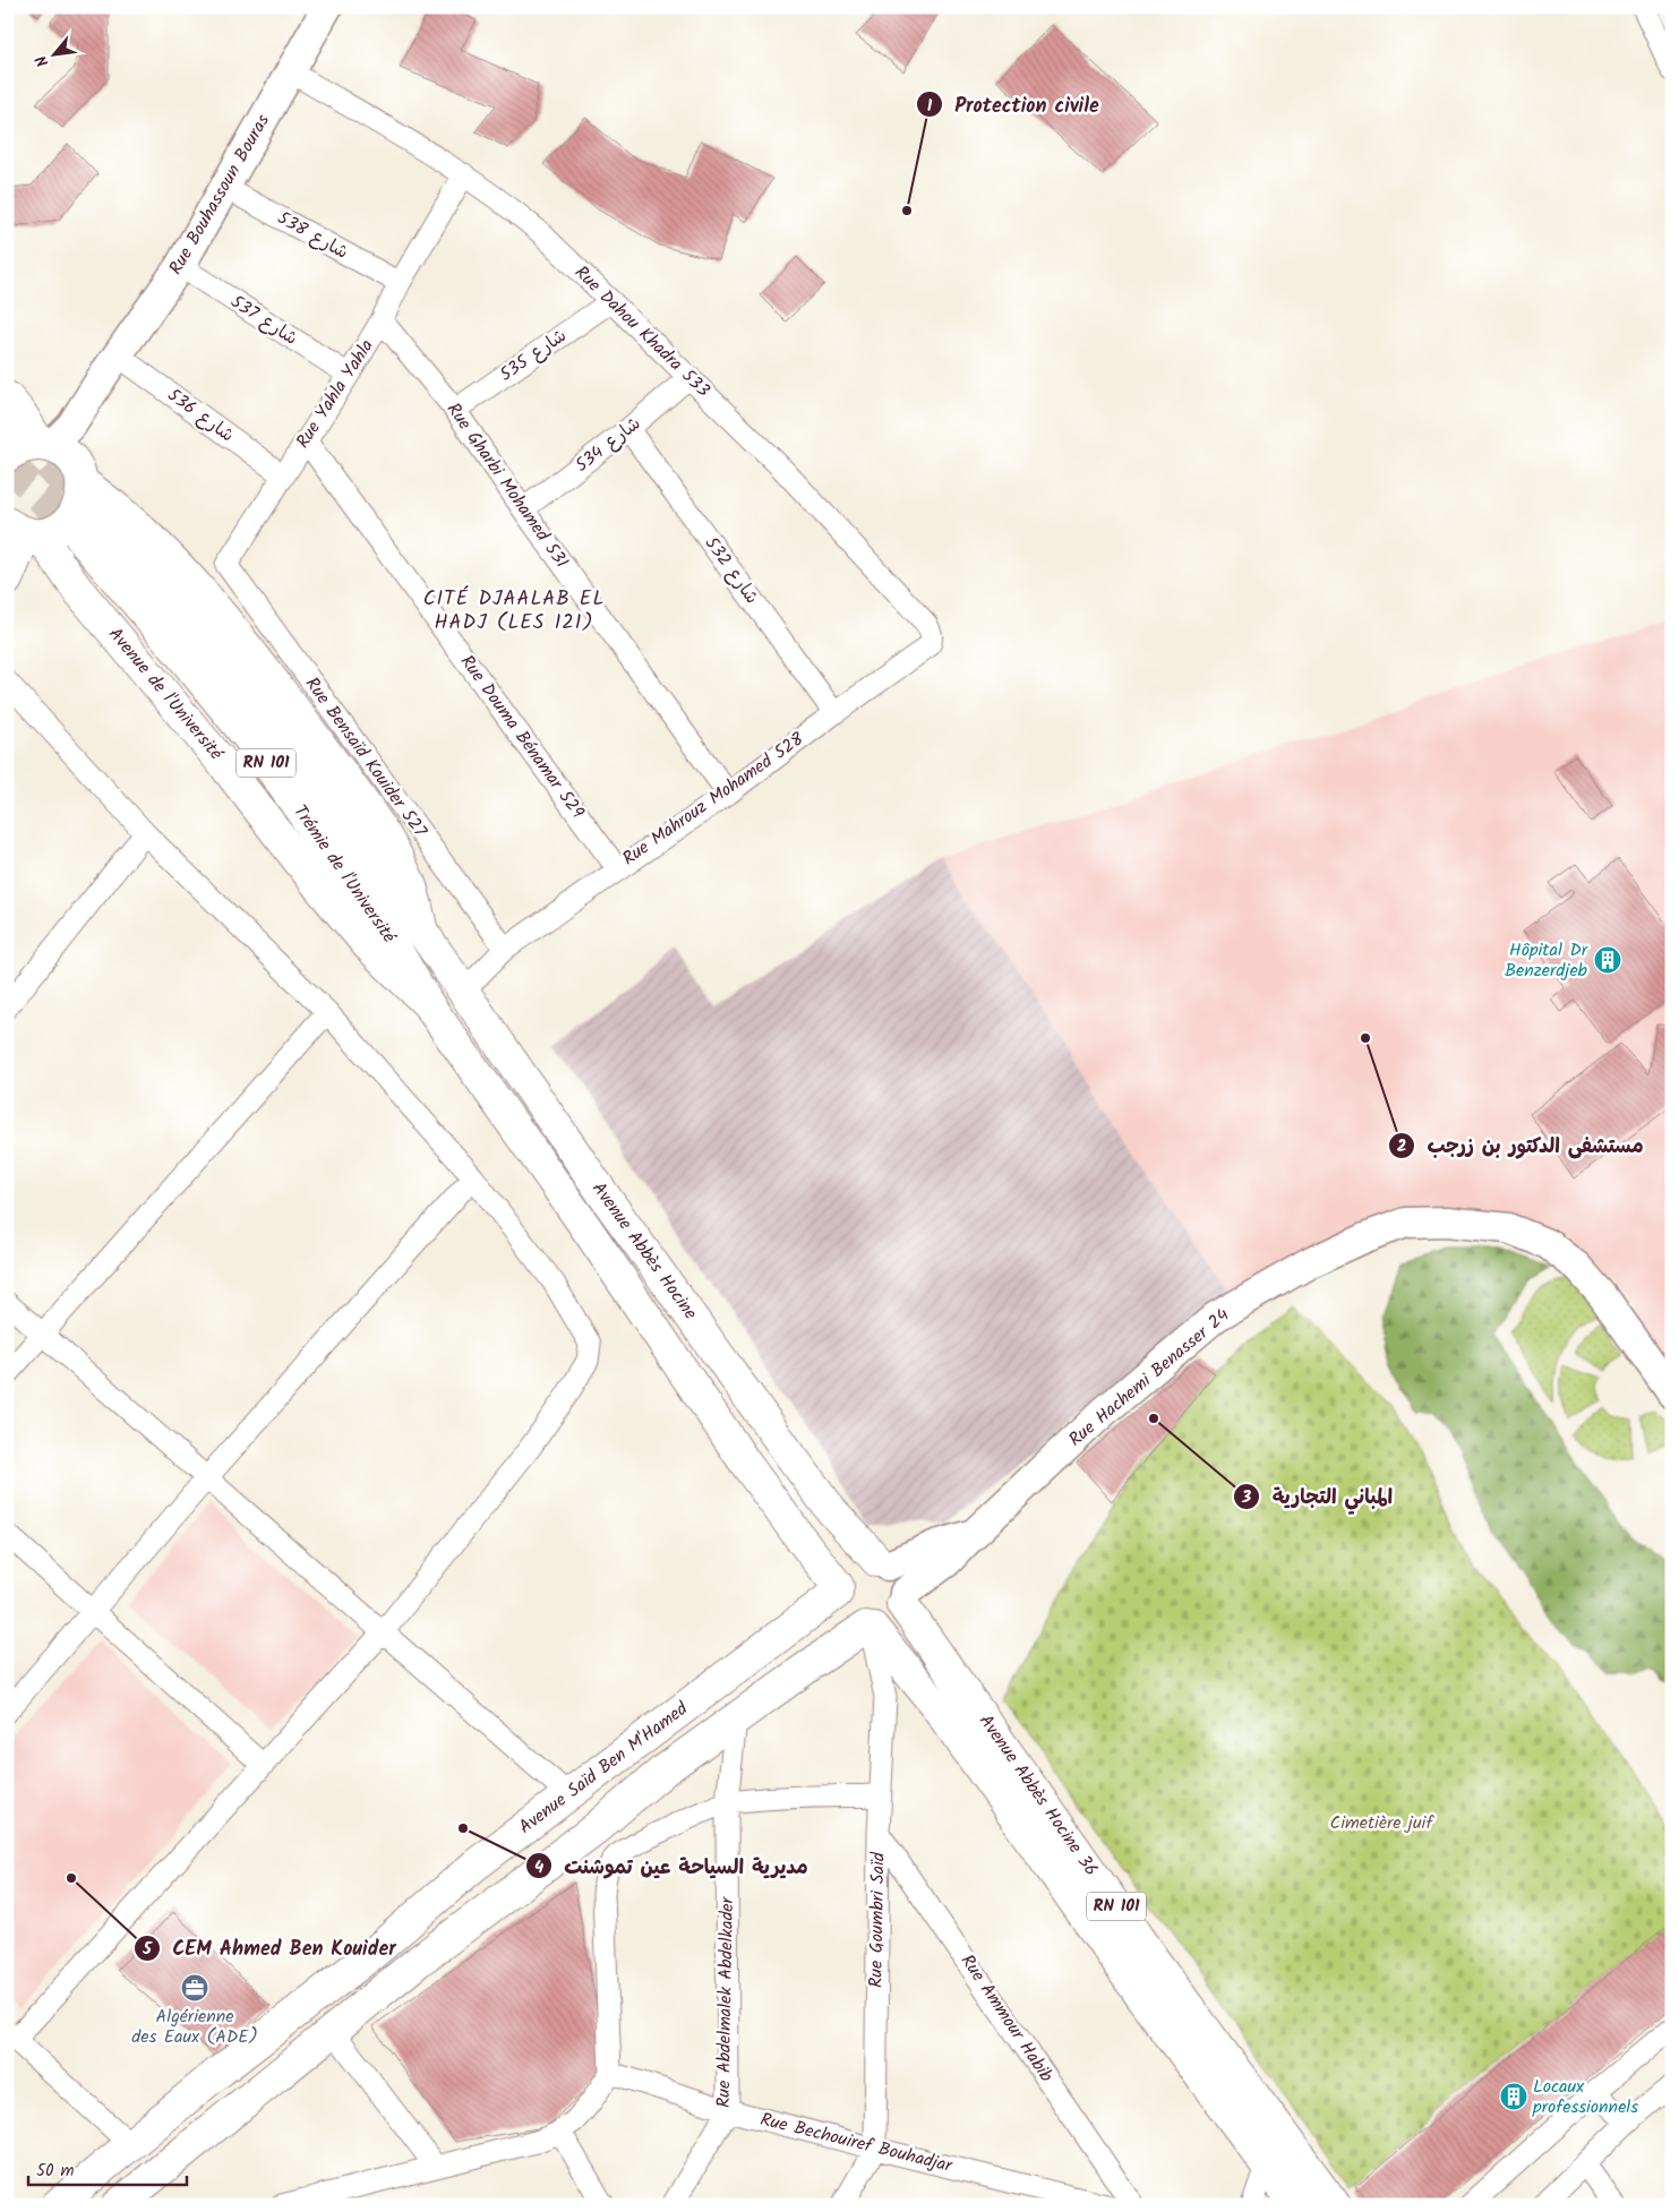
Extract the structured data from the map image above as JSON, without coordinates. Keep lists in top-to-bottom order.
{
  "streets": {
    "main road": [
      "Rue Bouhassoun Bouras",
      "Avenue de l'Université",
      "RN 101",
      "Trémie de l'Université",
      "Avenue Abbès Hocine",
      "Rue Hachemi Benasser 24",
      "Avenue Saïd Ben M'Hamed",
      "Avenue Abbès Hocine 36"
    ],
    "street": [
      "538 شارع",
      "537 شارع",
      "Rue Dahou Khadra 533",
      "535 شارع",
      "Rue Yahla Yahla",
      "شارع 536",
      "534 شارع",
      "Rue Gharbi Mohamed 531",
      "532 شارع",
      "Rue Douma Bénamar 529",
      "Rue Bensaïd Kouider 527",
      "Rue Mahrouz Mohamed 528",
      "Rue Goumbri Saïd",
      "Rue Abdelmalek Abdelkader",
      "Rue Ammour Habib",
      "Rue Bechouiref Bouhadjar"
    ]
  },
  "crossings": [
    ["Rue Bouhassoun Bouras", "538 شارع"],
    ["Rue Bouhassoun Bouras", "537 شارع"],
    ["Rue Bouhassoun Bouras", "Rue Dahou Khadra 533"],
    ["Rue Bouhassoun Bouras", "شارع 536"],
    ["538 شارع", "Rue Yahla Yahla"],
    ["537 شارع", "Rue Yahla Yahla"],
    ["Rue Dahou Khadra 533", "535 شارع"],
    ["Rue Dahou Khadra 533", "Rue Yahla Yahla"],
    ["Rue Dahou Khadra 533", "534 شارع"],
    ["Rue Dahou Khadra 533", "Rue Mahrouz Mohamed 528"],
    ["535 شارع", "Rue Gharbi Mohamed 531"],
    ["Rue Yahla Yahla", "شارع 536"],
    ["Rue Yahla Yahla", "Rue Gharbi Mohamed 531"],
    ["Rue Yahla Yahla", "Rue Douma Bénamar 529"],
    ["Rue Yahla Yahla", "Rue Bensaïd Kouider 527"],
    ["534 شارع", "Rue Gharbi Mohamed 531"],
    ["534 شارع", "532 شارع"],
    ["Rue Gharbi Mohamed 531", "Rue Mahrouz Mohamed 528"],
    ["532 شارع", "Rue Mahrouz Mohamed 528"],
    ["Avenue de l'Université", "Trémie de l'Université"],
    ["Avenue de l'Université", "Avenue Abbès Hocine"],
    ["Rue Douma Bénamar 529", "Rue Mahrouz Mohamed 528"],
    ["Rue Bensaïd Kouider 527", "Rue Mahrouz Mohamed 528"],
    ["Rue Mahrouz Mohamed 528", "Avenue Abbès Hocine"],
    ["Trémie de l'Université", "Avenue Abbès Hocine"],
    ["Avenue Abbès Hocine", "Rue Hachemi Benasser 24"],
    ["Avenue Abbès Hocine", "Avenue Saïd Ben M'Hamed"],
    ["Avenue Abbès Hocine", "Avenue Abbès Hocine 36"],
    ["Avenue Abbès Hocine", "Rue Goumbri Saïd"],
    ["Rue Hachemi Benasser 24", "Avenue Saïd Ben M'Hamed"],
    ["Rue Hachemi Benasser 24", "Avenue Abbès Hocine 36"],
    ["Rue Hachemi Benasser 24", "Rue Goumbri Saïd"],
    ["Avenue Saïd Ben M'Hamed", "Avenue Abbès Hocine 36"],
    ["Avenue Saïd Ben M'Hamed", "Rue Goumbri Saïd"],
    ["Avenue Saïd Ben M'Hamed", "Rue Abdelmalek Abdelkader"],
    ["Avenue Abbès Hocine 36", "Rue Goumbri Saïd"],
    ["Rue Goumbri Saïd", "Rue Ammour Habib"],
    ["Rue Goumbri Saïd", "Rue Bechouiref Bouhadjar"],
    ["Rue Abdelmalek Abdelkader", "Rue Bechouiref Bouhadjar"]
  ],
  "districts": ["CITÉ DJAALAB EL HADJ (LES 121)"],
  "parks": ["Cimetière juif"],
  "places": {
    "other": [
      "Protection civile",
      "مستشفى الدكتور بن زرجب",
      "المباني التجارية",
      "مديرية السياحة عين تموشنت",
      "CEM Ahmed Ben Kouider"
    ],
    "building": ["Hôpital Dr Benzerdjeb", "Locaux professionnels"],
    "office": ["Algérienne des Eaux (ADE)"]
  },
  "scale_bar": "50 m",
  "north": "bottom left"
}
